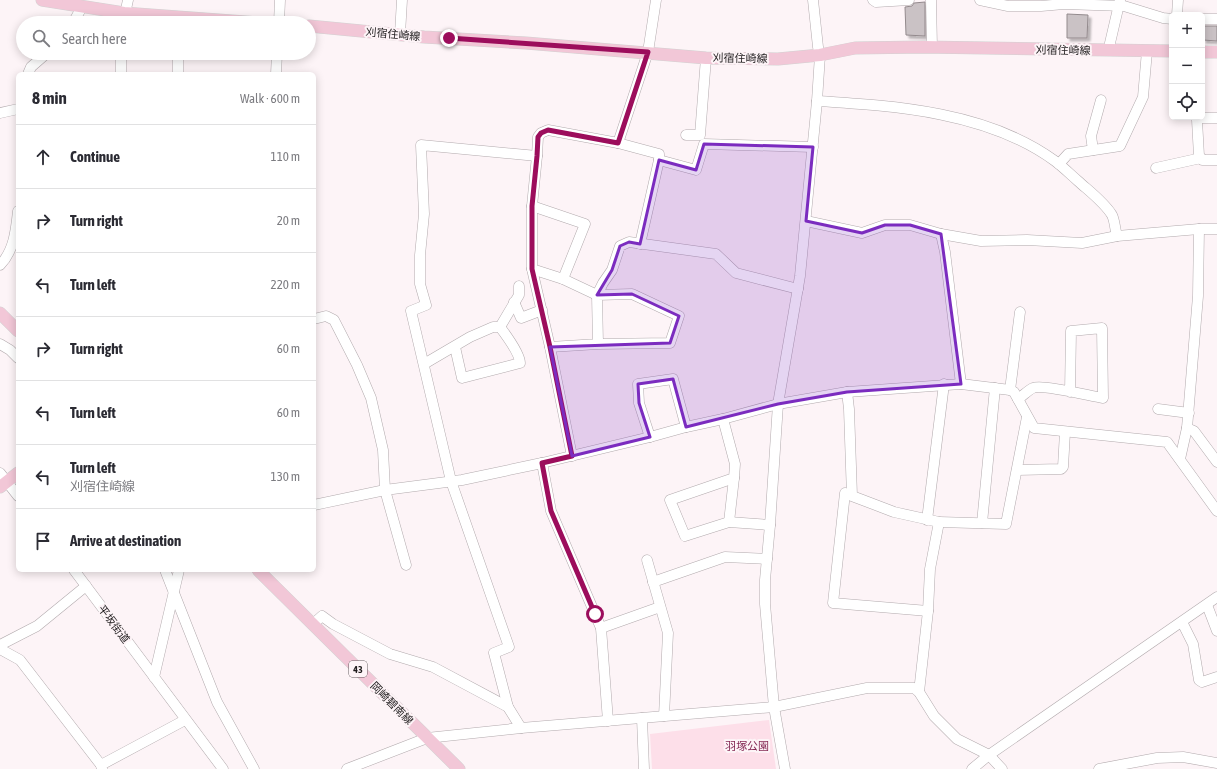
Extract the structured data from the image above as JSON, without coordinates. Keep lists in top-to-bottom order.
{
  "streets": {
    "main road": ["刈宿住崎線", "43", "岡崎碧南線"],
    "street": ["平坂街道"]
  },
  "parks": ["羽塚公園"],
  "page": {
    "map_buttons": ["+", "−"],
    "search": "Search here",
    "heading": ["8 min", "Walk · 600 m"],
    "list": [
      ["Continue", "110 m"],
      ["Turn right", "20 m"],
      ["Turn left", "220 m"],
      ["Turn right", "60 m"],
      ["Turn left", "60 m"],
      ["Turn left", "刈宿住崎線", "130 m"],
      "Arrive at destination"
    ]
  }
}
